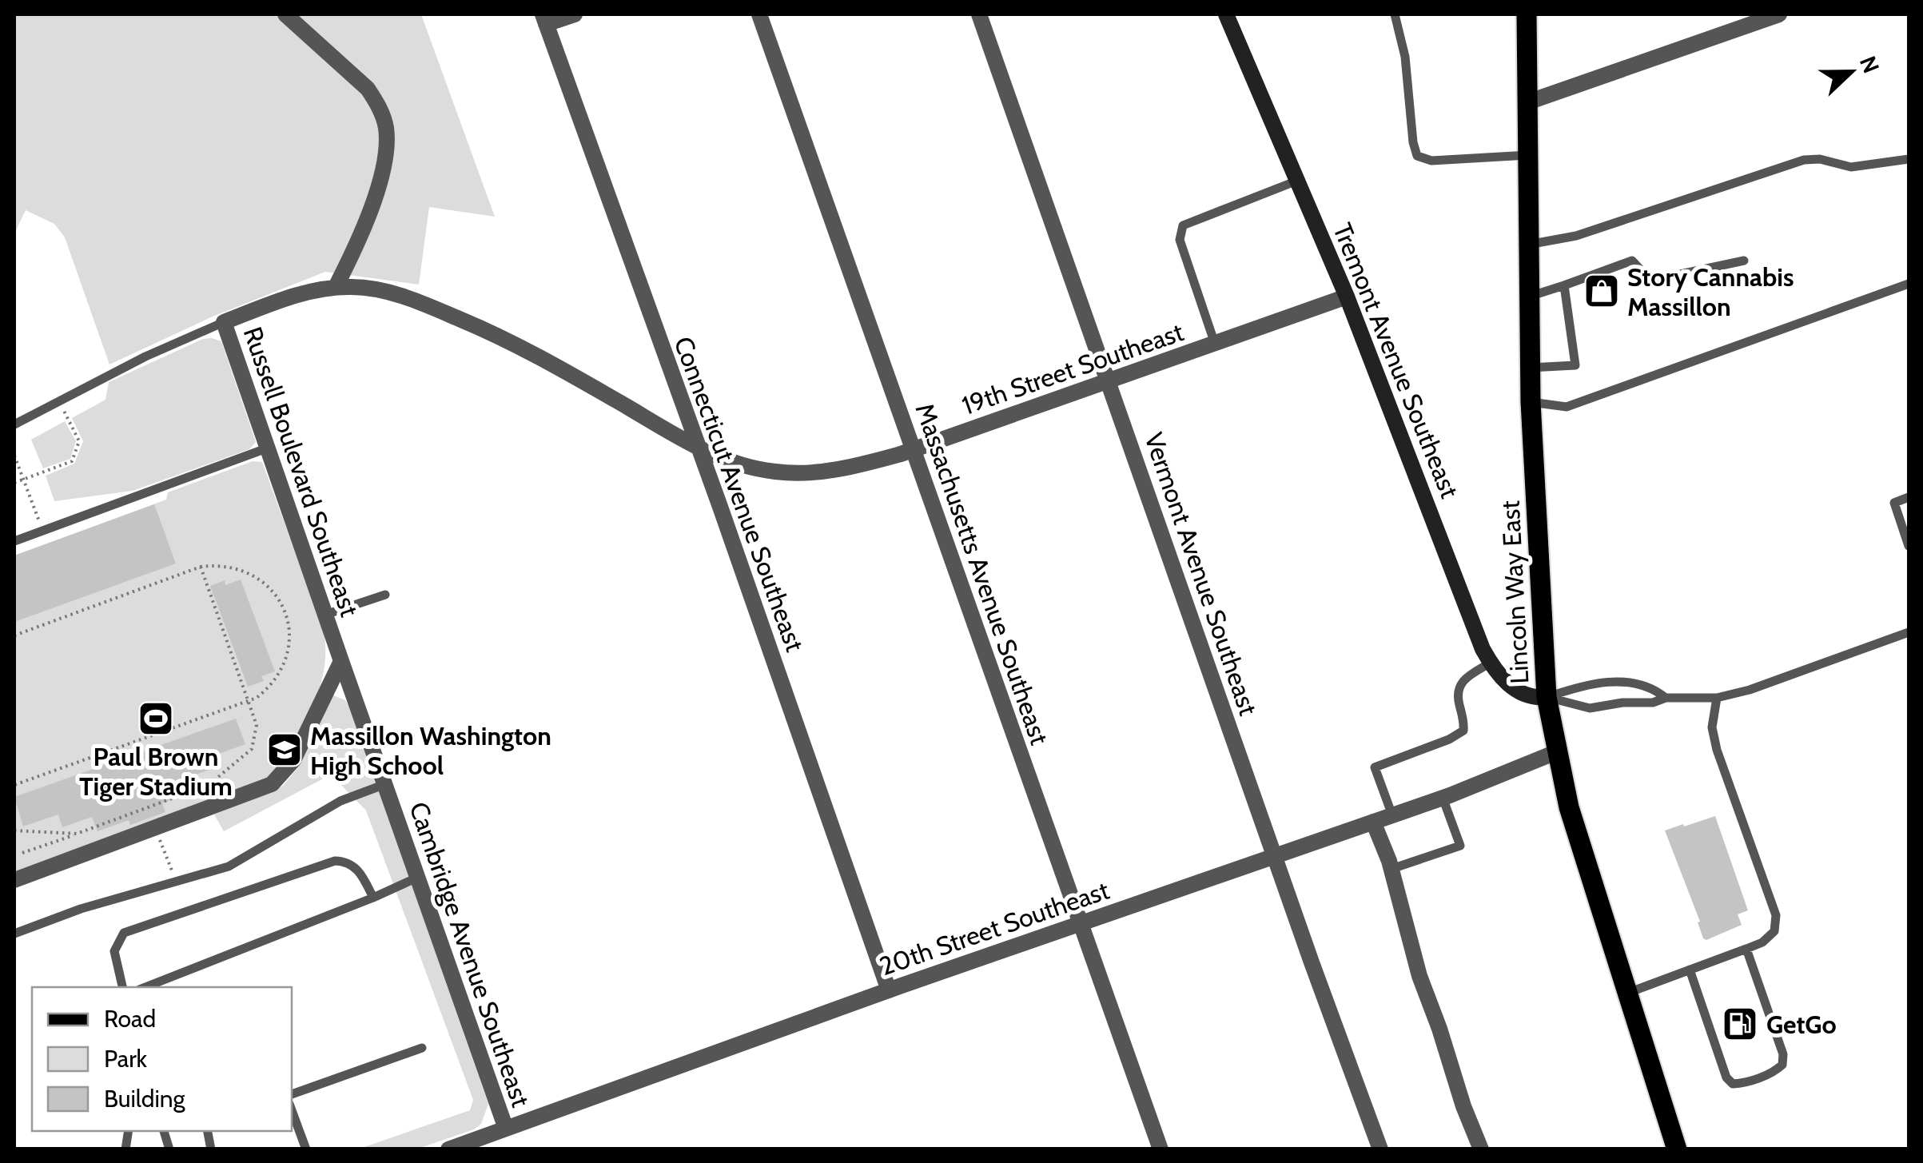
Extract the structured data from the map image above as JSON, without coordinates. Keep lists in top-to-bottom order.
{
  "streets": {
    "main road": ["Lincoln Way East"],
    "street": [
      "Tremont Avenue Southeast",
      "19th Street Southeast",
      "Russell Boulevard Southeast",
      "Connecticut Avenue Southeast",
      "Massachusetts Avenue Southeast",
      "Vermont Avenue Southeast",
      "20th Street Southeast",
      "Cambridge Avenue Southeast"
    ]
  },
  "crossings": [
    ["Tremont Avenue Southeast", "19th Street Southeast"],
    ["Tremont Avenue Southeast", "Lincoln Way East"],
    ["19th Street Southeast", "Russell Boulevard Southeast"],
    ["19th Street Southeast", "Massachusetts Avenue Southeast"],
    ["19th Street Southeast", "Vermont Avenue Southeast"],
    ["Russell Boulevard Southeast", "Connecticut Avenue Southeast"],
    ["Russell Boulevard Southeast", "Cambridge Avenue Southeast"],
    ["Connecticut Avenue Southeast", "20th Street Southeast"],
    ["Massachusetts Avenue Southeast", "20th Street Southeast"],
    ["Vermont Avenue Southeast", "20th Street Southeast"],
    ["Lincoln Way East", "20th Street Southeast"],
    ["20th Street Southeast", "Cambridge Avenue Southeast"]
  ],
  "places": {
    "shop": ["Story Cannabis Massillon"],
    "sports": ["Paul Brown Tiger Stadium"],
    "school or university": ["Massillon Washington High School"],
    "fuel station": ["GetGo"]
  },
  "legend": ["Road", "Park", "Building"],
  "north": "right"
}
